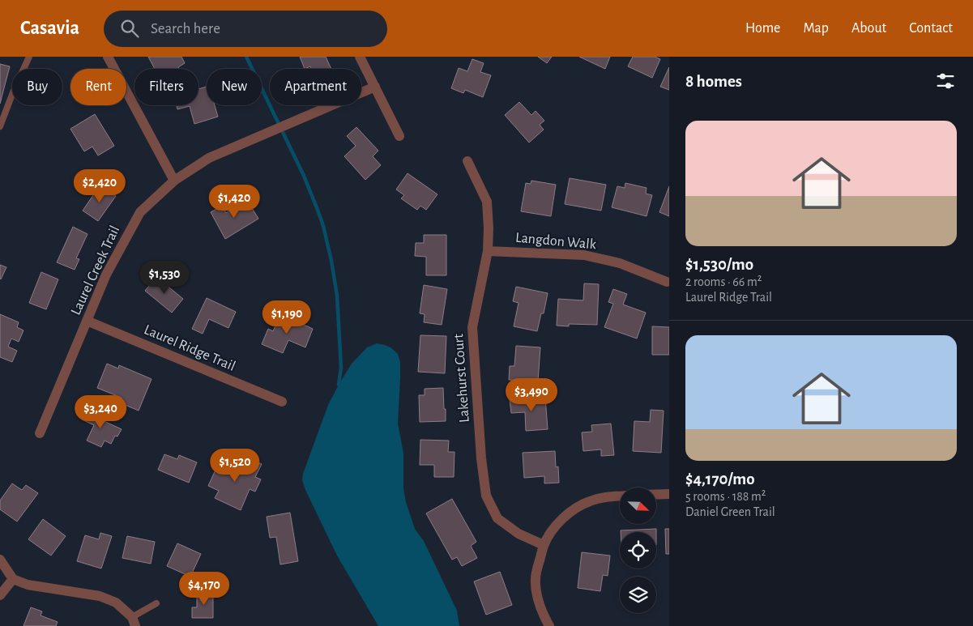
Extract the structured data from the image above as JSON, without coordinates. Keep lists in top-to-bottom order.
{
  "streets": {
    "street": [
      "Langdon Walk",
      "Laurel Creek Trail",
      "Laurel Ridge Trail",
      "Lakehurst Court"
    ]
  },
  "crossings": [
    ["Langdon Walk", "Lakehurst Court"],
    ["Laurel Creek Trail", "Laurel Ridge Trail"]
  ],
  "north": "bottom right",
  "page": {
    "header": "Casavia",
    "search": "Search here",
    "nav": [
      "Home",
      "Map",
      "About",
      "Contact"
    ],
    "heading": "8 homes",
    "chip": [
      "Buy",
      "Rent",
      "Filters",
      "New",
      "Apartment"
    ],
    "list": [
      {
        "name": "$1,530/mo",
        "note": "2 rooms · 66 m² · Laurel Ridge Trail"
      },
      {
        "name": "$4,170/mo",
        "note": "5 rooms · 188 m² · Daniel Green Trail"
      }
    ],
    "price": [
      "$2,420",
      "$1,420",
      "$1,530",
      "$1,190",
      "$3,490",
      "$3,240",
      "$1,520",
      "$4,170"
    ]
  }
}
